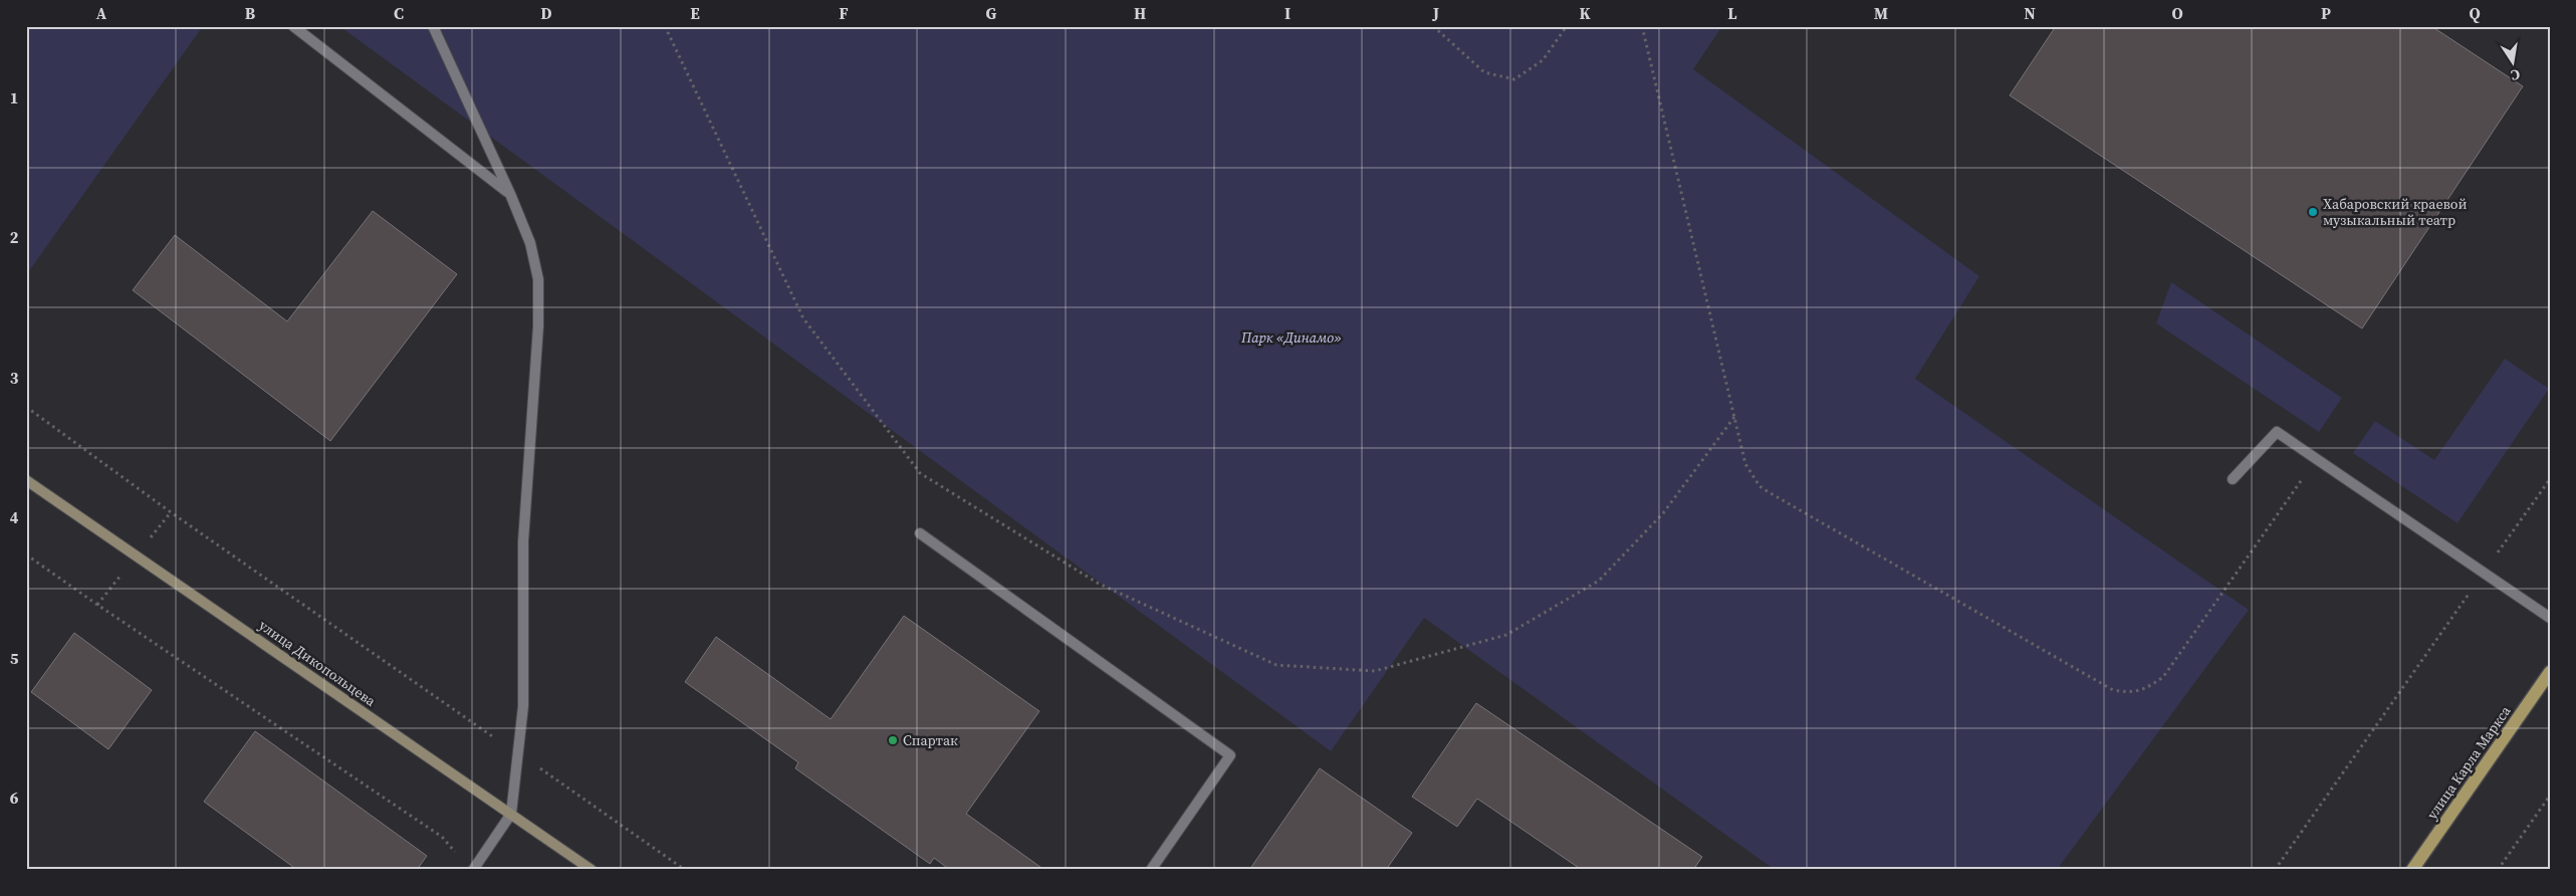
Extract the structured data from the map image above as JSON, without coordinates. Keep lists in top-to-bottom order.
{
  "streets": {
    "main road": ["улица Дикопольцева", "улица Карла Маркса"]
  },
  "parks": ["Парк «Динамо»"],
  "places": ["Хабаровский краевой музыкальный театр", "Спартак"],
  "north": "bottom",
  "grid": {
    "columns": [
      "A",
      "B",
      "C",
      "D",
      "E",
      "F",
      "G",
      "H",
      "I",
      "J",
      "K",
      "L",
      "M",
      "N",
      "O",
      "P",
      "Q"
    ],
    "rows": [
      "1",
      "2",
      "3",
      "4",
      "5",
      "6"
    ]
  }
}
